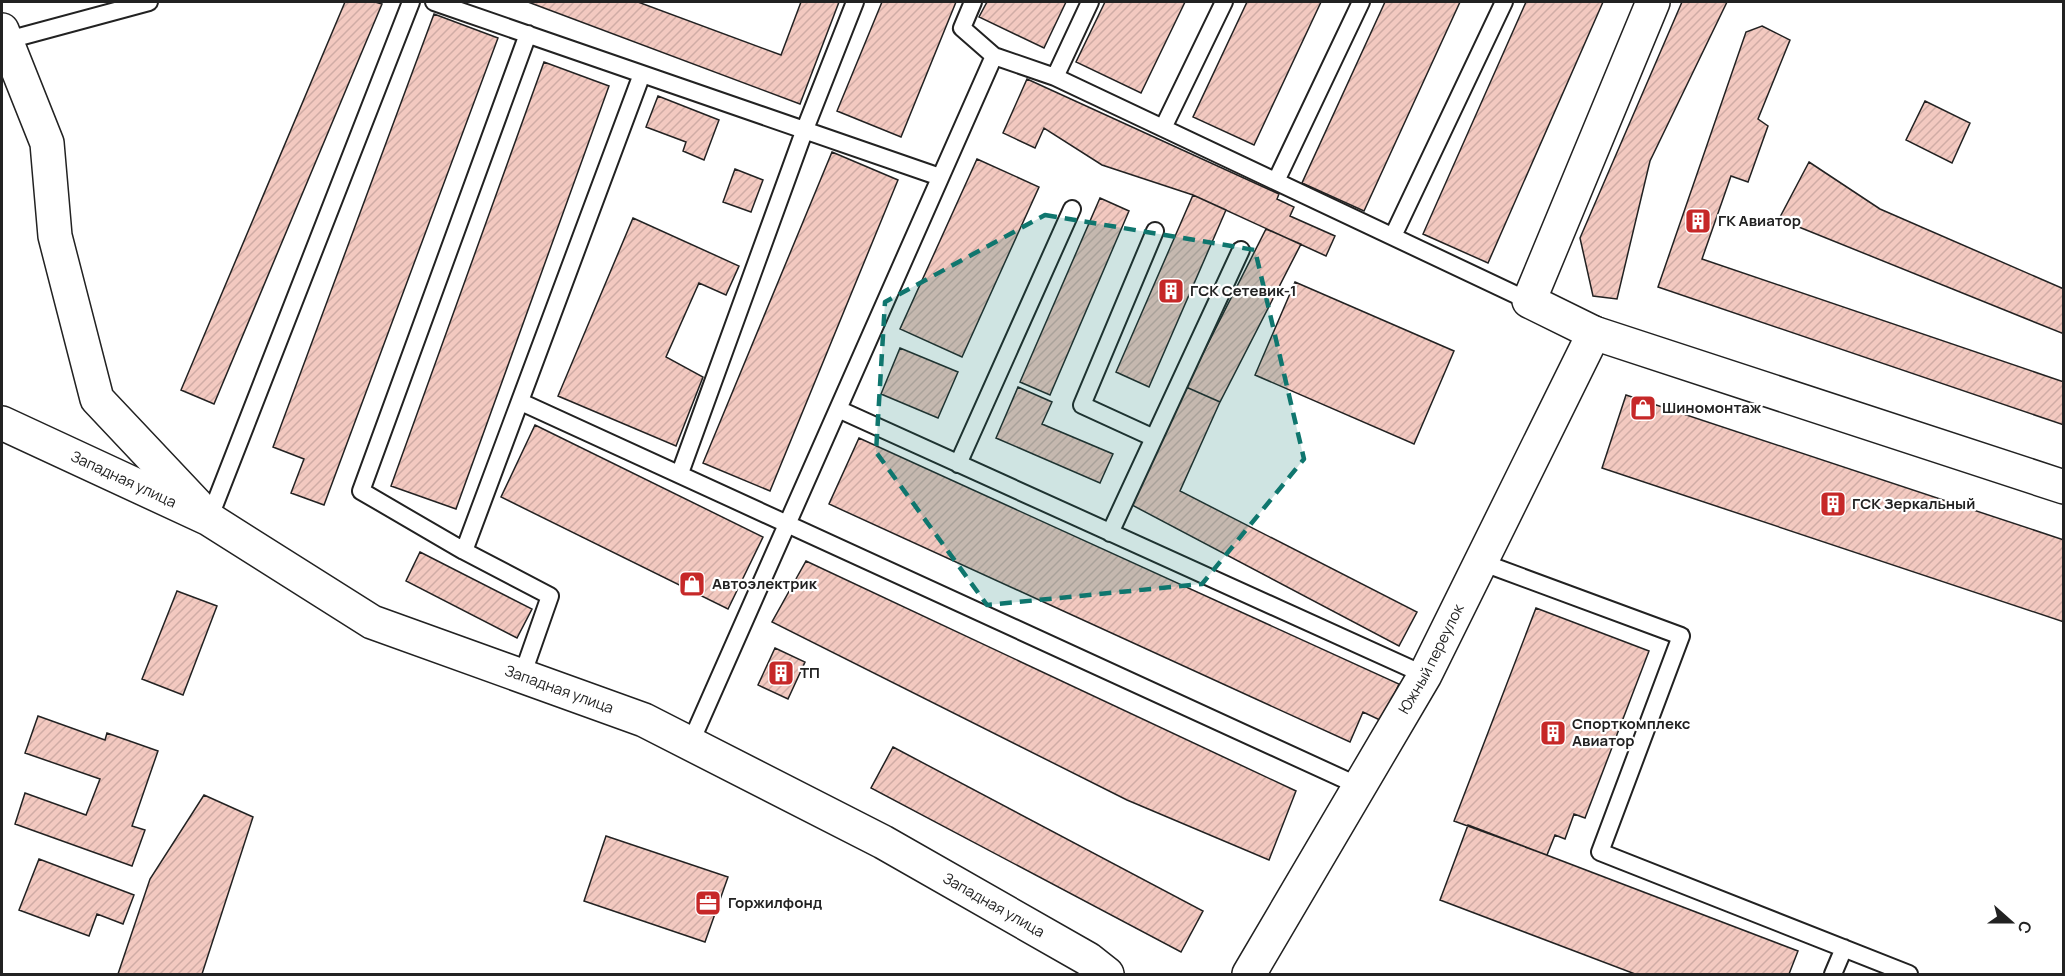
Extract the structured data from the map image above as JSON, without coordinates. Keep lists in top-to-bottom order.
{
  "streets": {
    "street": ["Западная улица", "Южный переулок"]
  },
  "places": {
    "building": [
      "ГК Авиатор",
      "ГСК Сетевик-1",
      "ГСК Зеркальный",
      "ТП",
      "Спорткомплекс Авиатор"
    ],
    "shop": ["Шиномонтаж", "Автоэлектрик"],
    "office": ["Горжилфонд"]
  },
  "north": "right"
}
